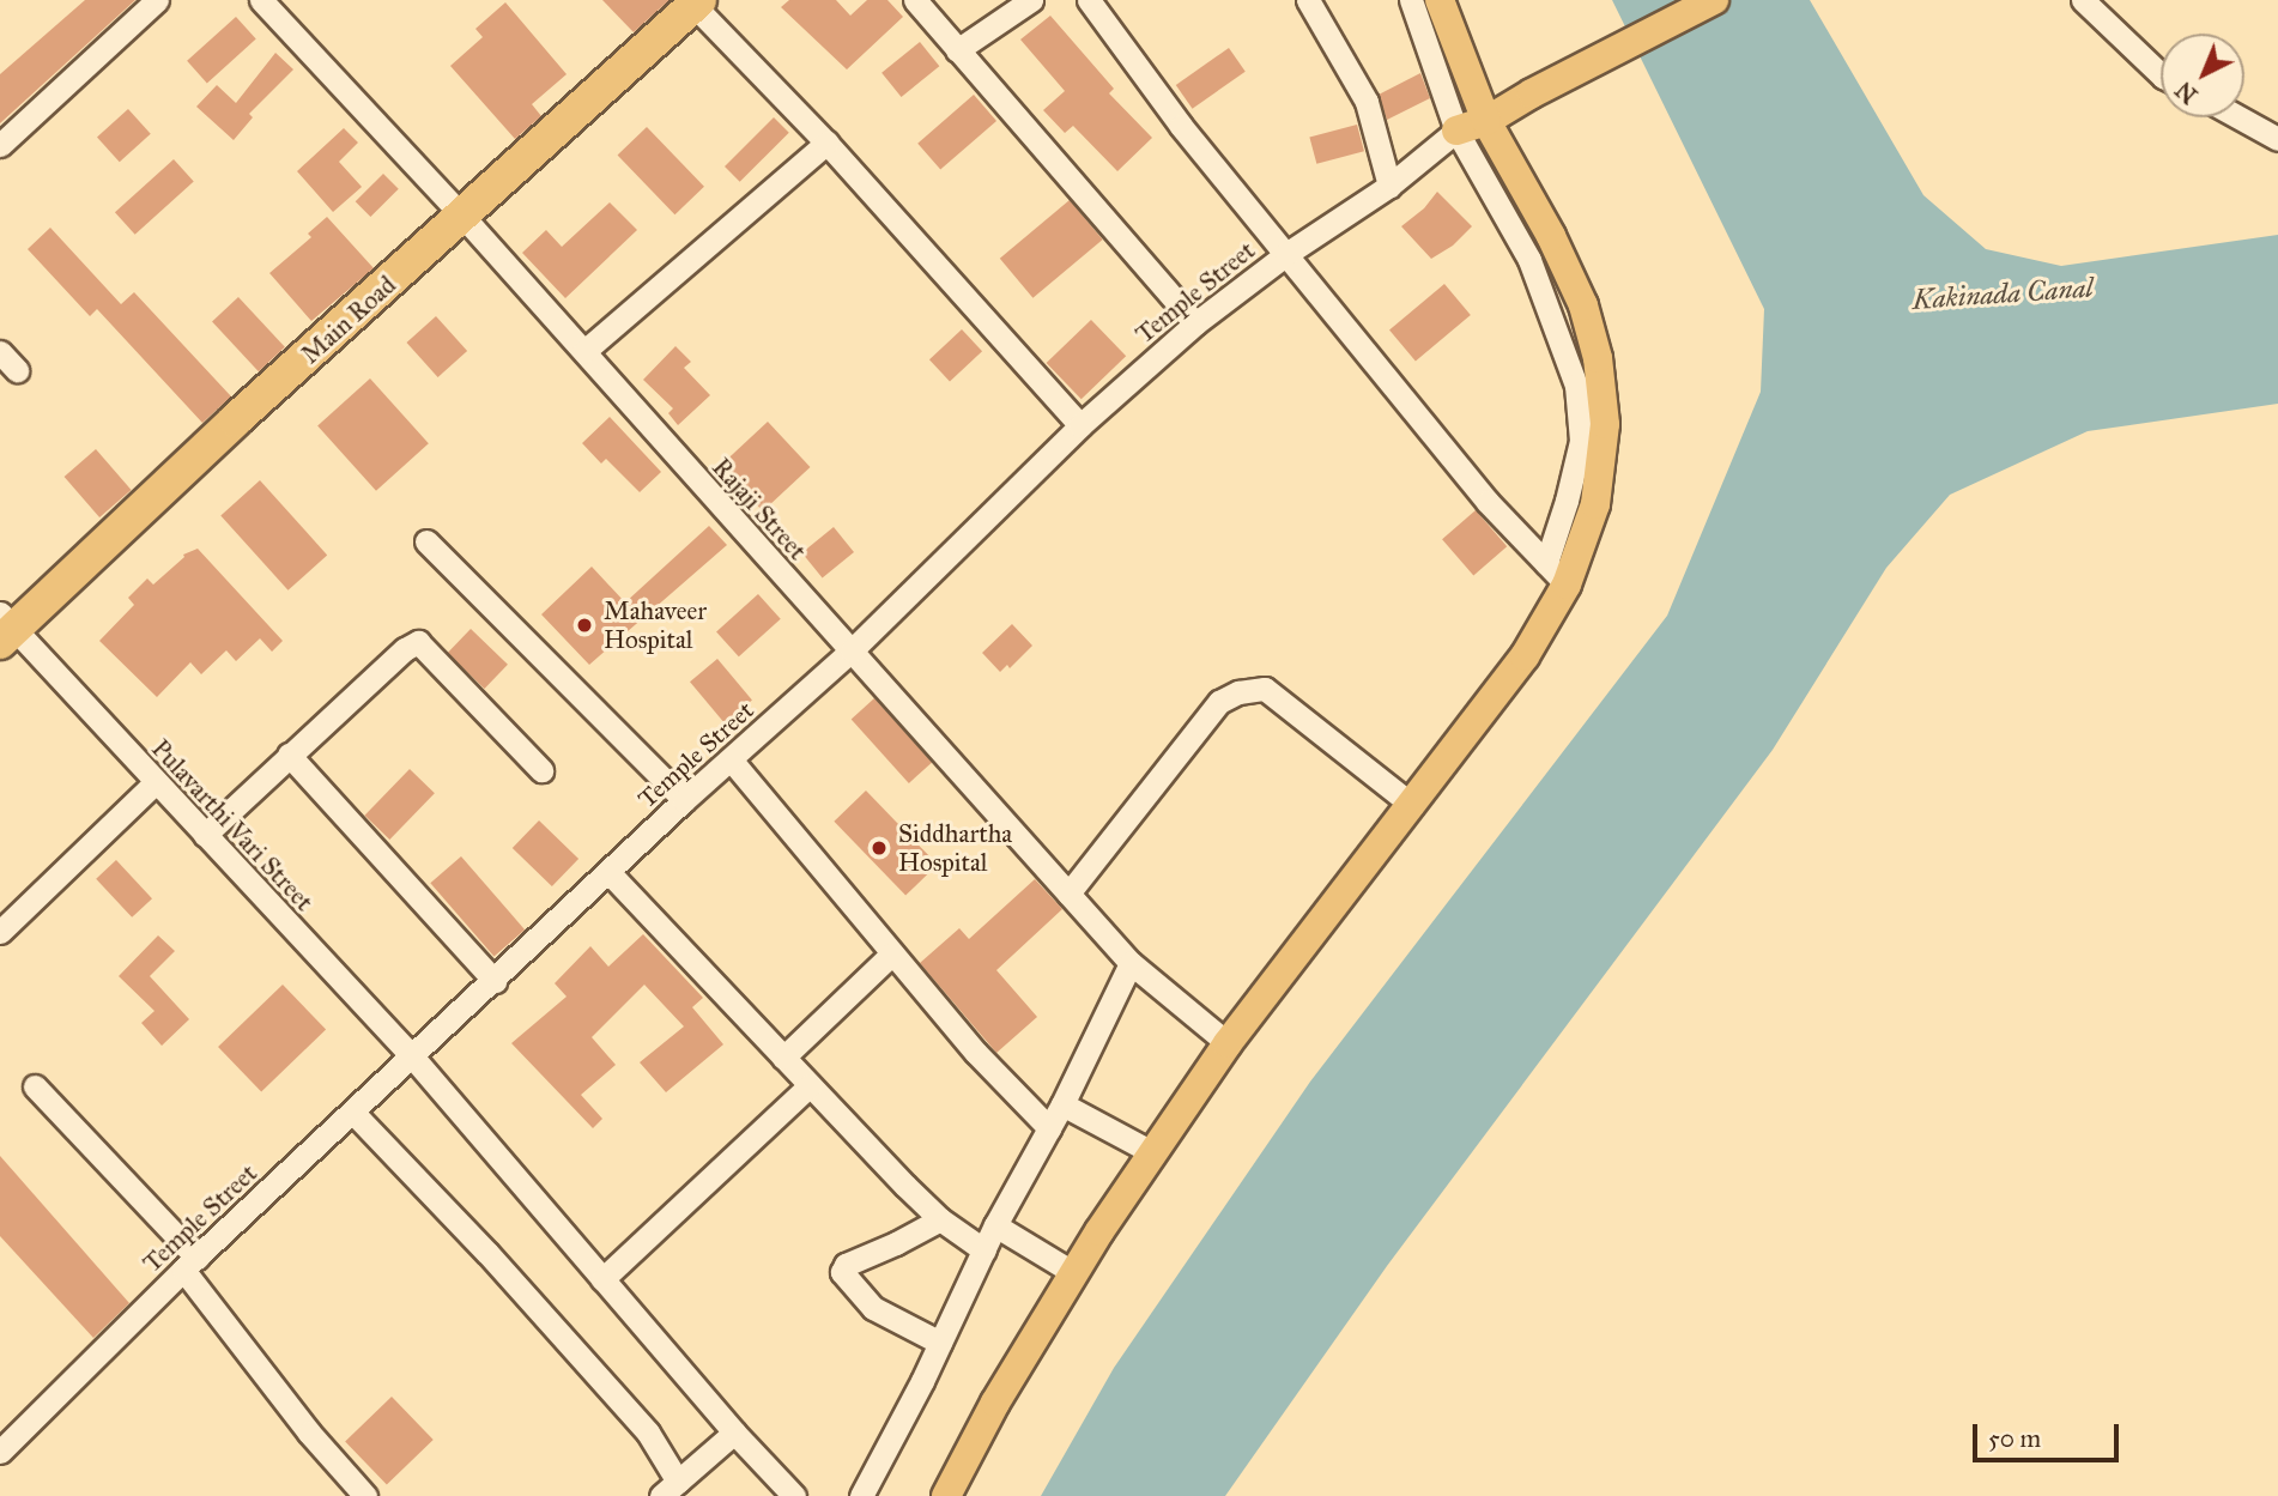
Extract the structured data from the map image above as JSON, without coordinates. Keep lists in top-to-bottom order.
{
  "streets": {
    "highway": ["Main Road"],
    "street": ["Temple Street", "Rajaji Street", "Pulavarthi Vari Street"]
  },
  "crossings": [
    ["Temple Street", "Rajaji Street"],
    ["Temple Street", "Pulavarthi Vari Street"],
    ["Main Road", "Rajaji Street"],
    ["Main Road", "Pulavarthi Vari Street"]
  ],
  "water": ["Kakinada Canal"],
  "places": ["Mahaveer Hospital", "Siddhartha Hospital"],
  "scale_bar": "50 m",
  "north": "bottom left"
}
